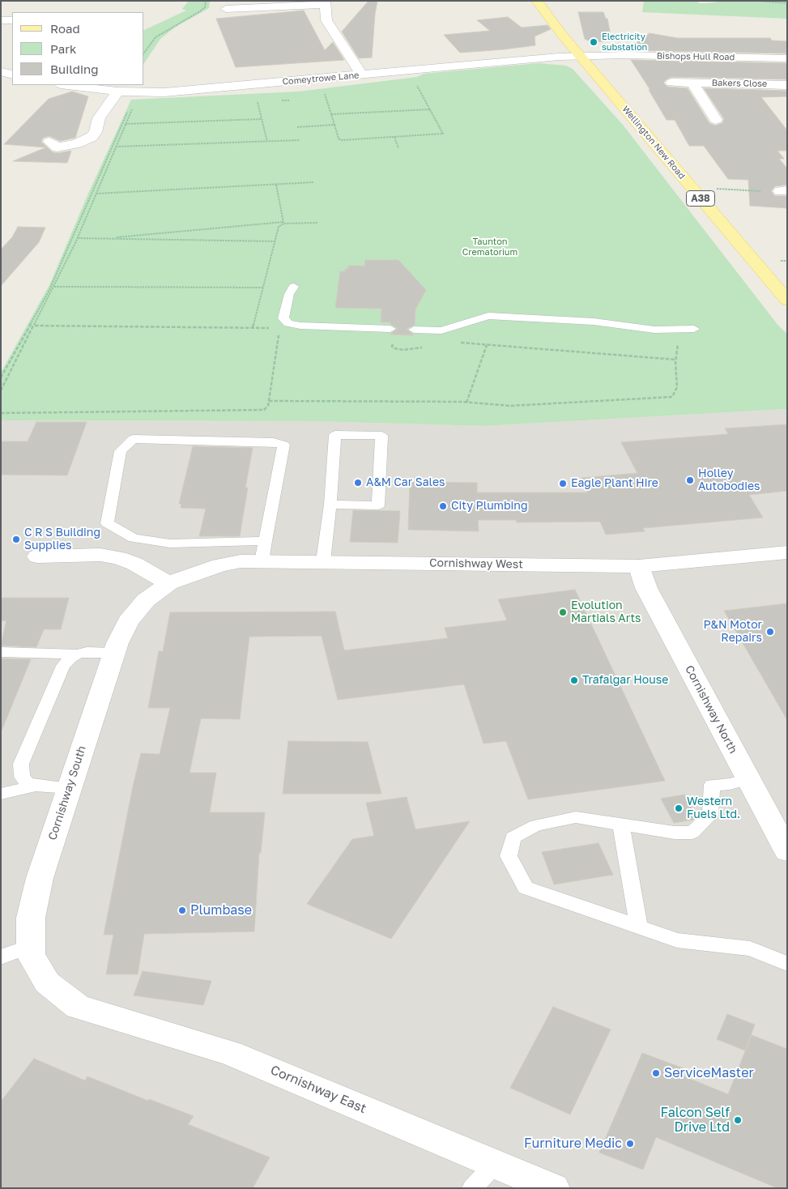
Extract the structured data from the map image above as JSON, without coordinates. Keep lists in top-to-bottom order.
{
  "streets": {
    "main road": ["Wellington New Road", "A38"],
    "street": [
      "Bishops Hull Road",
      "Comeytrowe Lane",
      "Bakers Close",
      "Cornishway West",
      "Cornishway North",
      "Cornishway South",
      "Cornishway East"
    ]
  },
  "crossings": [
    ["Bishops Hull Road", "Comeytrowe Lane"],
    ["Bishops Hull Road", "Wellington New Road"],
    ["Bishops Hull Road", "A38"],
    ["Comeytrowe Lane", "Wellington New Road"],
    ["Comeytrowe Lane", "A38"],
    ["Wellington New Road", "A38"],
    ["Cornishway West", "Cornishway North"],
    ["Cornishway West", "Cornishway South"],
    ["Cornishway South", "Cornishway East"]
  ],
  "parks": ["Taunton Crematorium"],
  "places": [
    "Electricity substation",
    "Holley Autobodies",
    "A&M Car Sales",
    "Eagle Plant Hire",
    "City Plumbing",
    "C R S Building Supplies",
    "Evolution Martials Arts",
    "P&N Motor Repairs",
    "Trafalgar House",
    "Western Fuels Ltd.",
    "Plumbase",
    "ServiceMaster",
    "Falcon Self Drive Ltd",
    "Furniture Medic"
  ],
  "legend": ["Road", "Park", "Building"]
}
